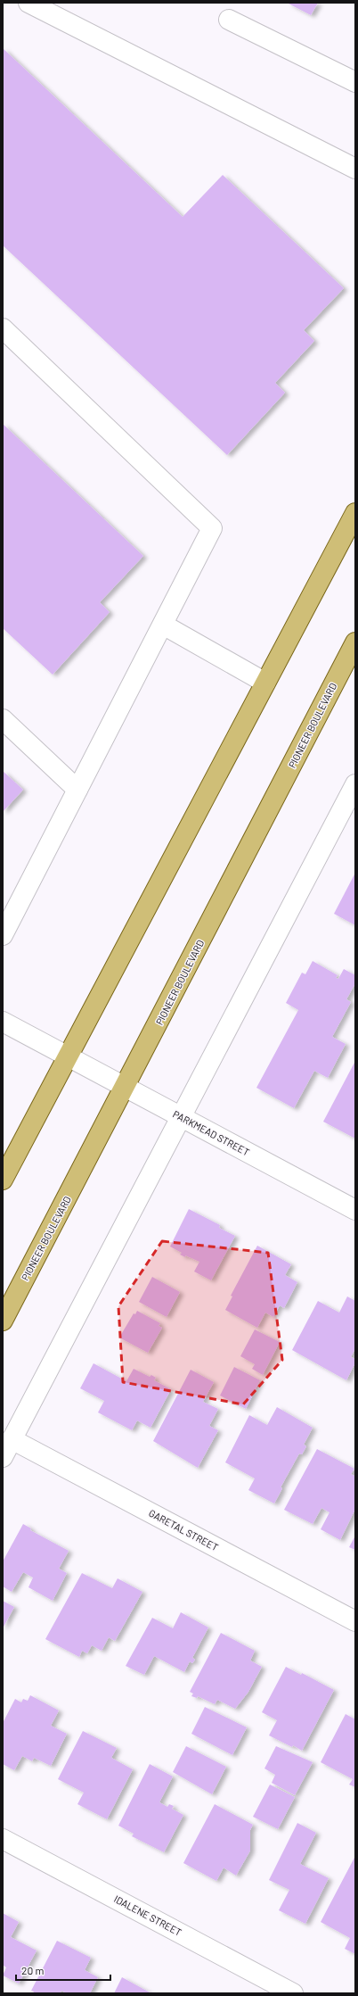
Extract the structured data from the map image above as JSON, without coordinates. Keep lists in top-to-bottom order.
{
  "streets": {
    "main road": ["PIONEER BOULEVARD"],
    "street": ["PARKMEAD STREET", "GARETAL STREET", "IDALENE STREET"]
  },
  "crossings": [
    ["PIONEER BOULEVARD", "PARKMEAD STREET"]
  ],
  "scale_bar": "20 m"
}
